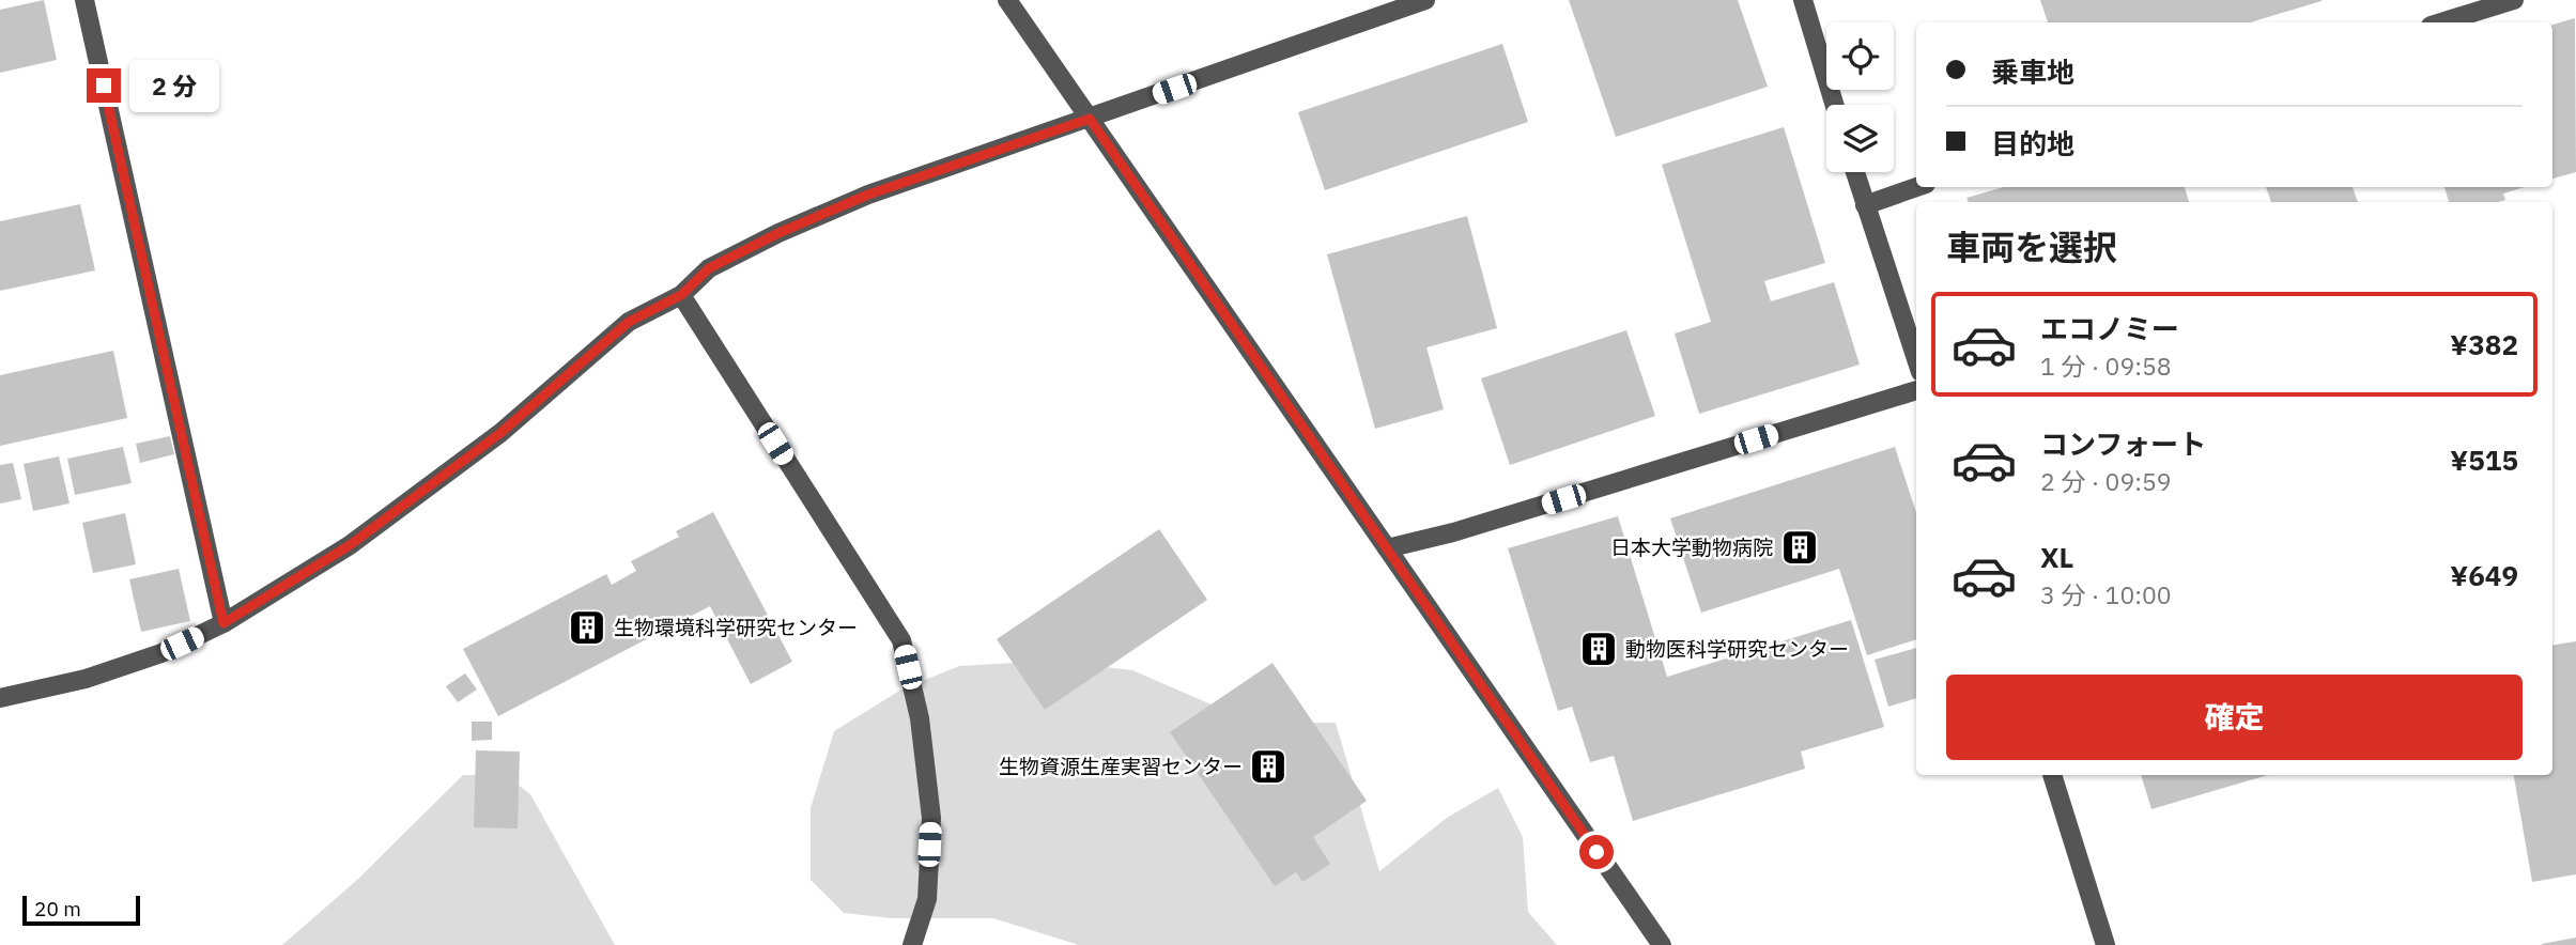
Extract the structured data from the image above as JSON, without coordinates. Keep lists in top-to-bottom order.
{
  "places": {
    "building": [
      "日本大学動物病院",
      "生物環境科学研究センター",
      "動物医科学研究センター",
      "生物資源生産実習センター"
    ]
  },
  "scale_bar": "20 m",
  "page": {
    "banner": ["乗車地", "目的地"],
    "bubble": "2 分",
    "heading": "車両を選択",
    "list": [
      {
        "name": "エコノミー",
        "note": "1 分 · 09:58",
        "value": "¥382"
      },
      {
        "name": "コンフォート",
        "note": "2 分 · 09:59",
        "value": "¥515"
      },
      {
        "name": "XL",
        "note": "3 分 · 10:00",
        "value": "¥649"
      }
    ],
    "buttons": "確定",
    "scale": "20 m"
  }
}
